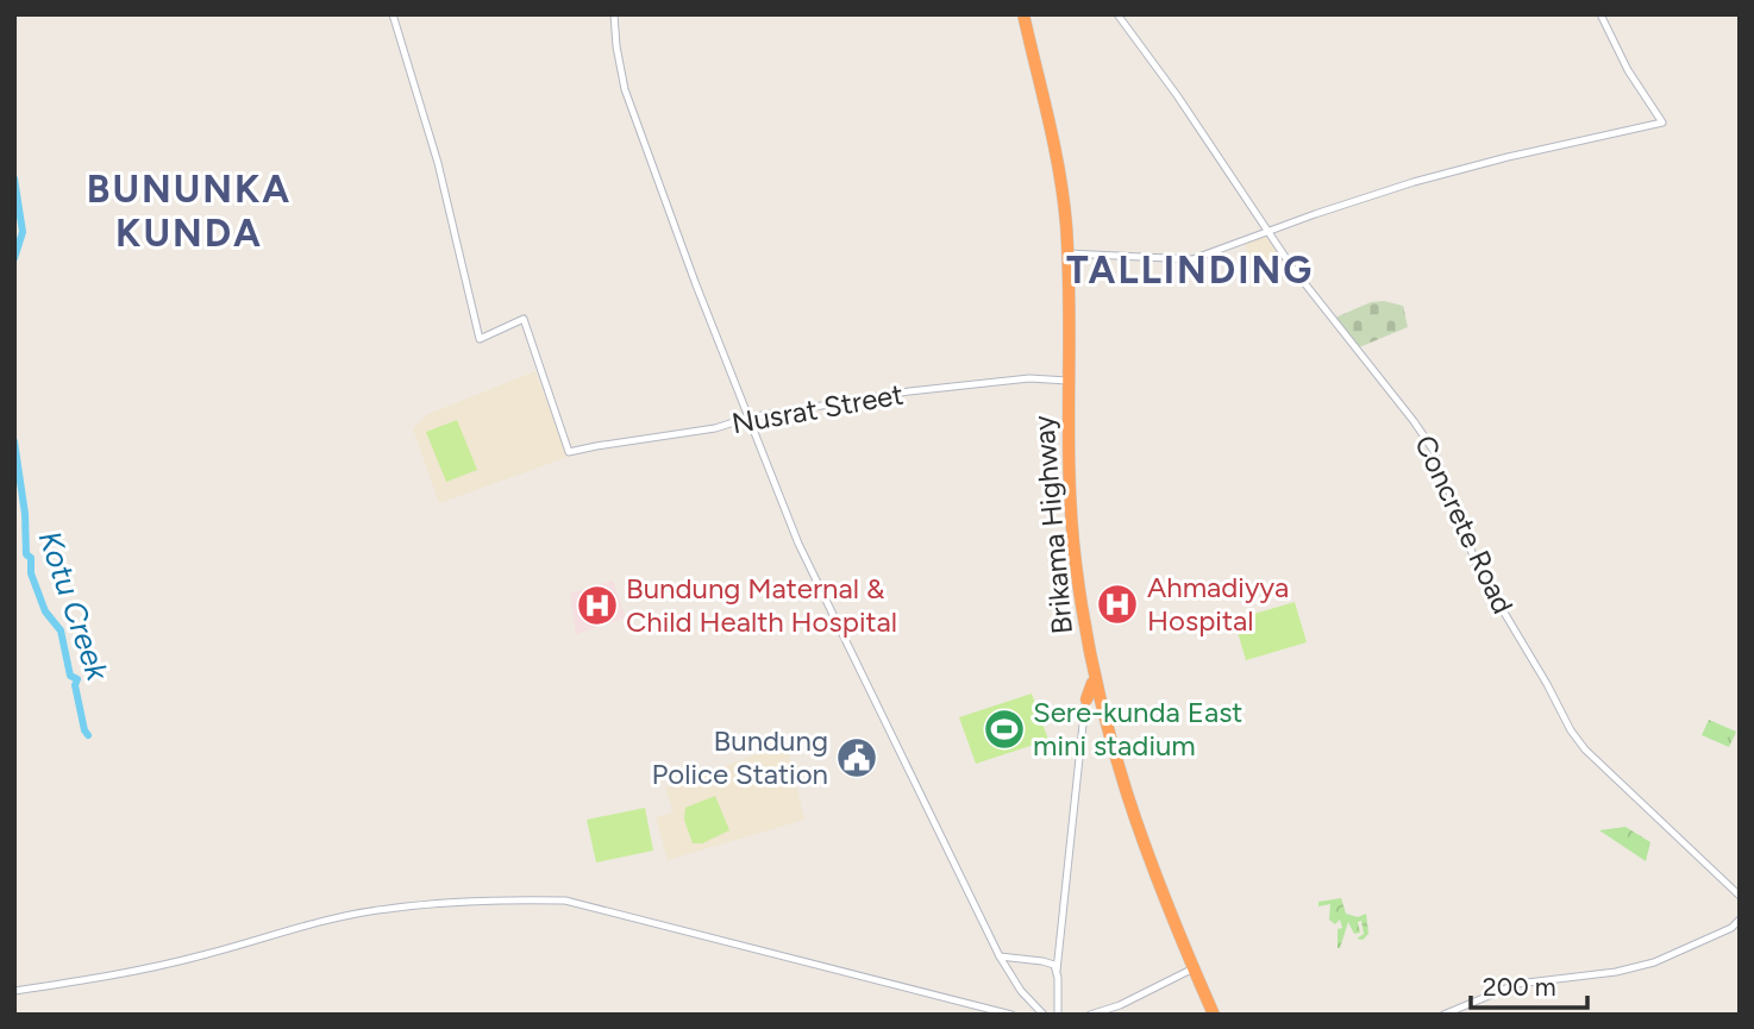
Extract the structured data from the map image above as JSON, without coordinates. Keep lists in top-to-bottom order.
{
  "streets": {
    "highway": ["Brikama Highway"],
    "street": ["Nusrat Street", "Concrete Road"]
  },
  "crossings": [
    ["Nusrat Street", "Brikama Highway"]
  ],
  "districts": ["BUNUNKA KUNDA", "TALLINDING"],
  "water": ["Kotu Creek"],
  "places": {
    "hospital": ["Ahmadiyya Hospital", "Bundung Maternal & Child Health Hospital"],
    "sports": ["Sere-kunda East mini stadium"],
    "public building": ["Bundung Police Station"]
  },
  "scale_bar": "200 m"
}
